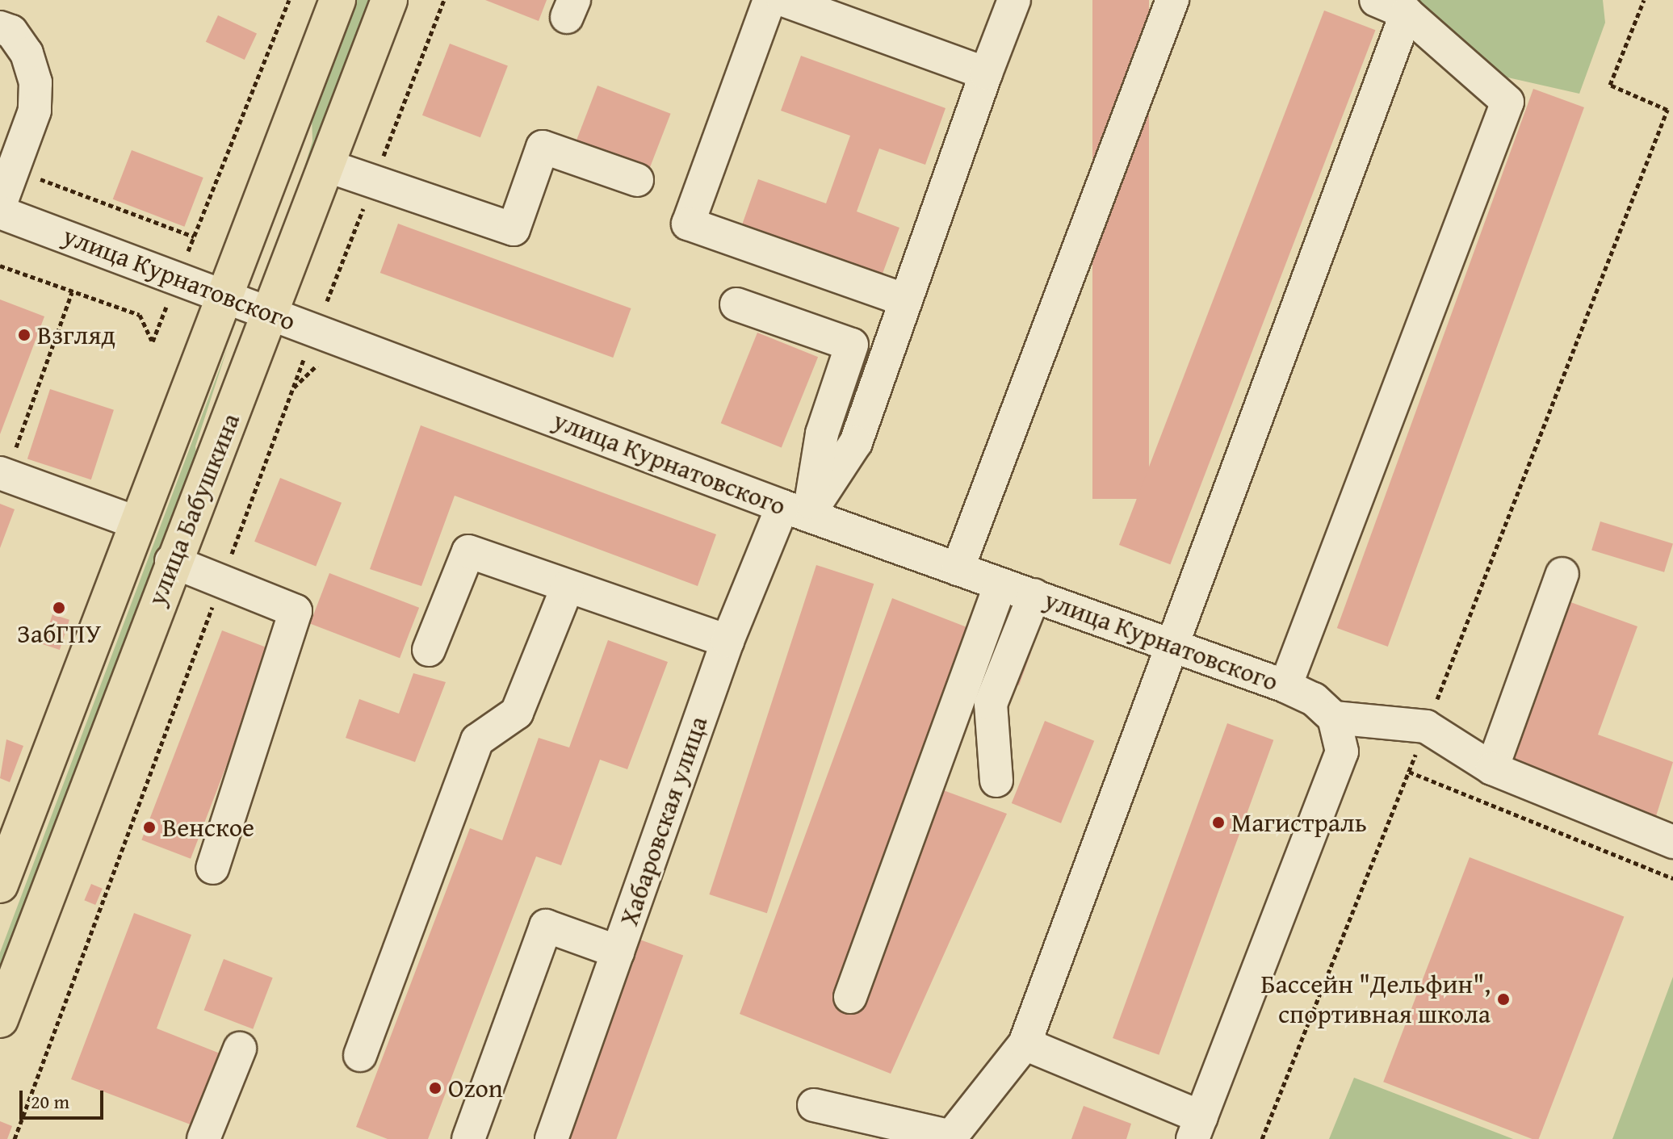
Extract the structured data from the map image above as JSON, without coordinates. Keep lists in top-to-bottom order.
{
  "streets": {
    "main road": ["улица Бабушкина"],
    "street": ["улица Курнатовского", "Хабаровская улица"]
  },
  "crossings": [
    ["улица Курнатовского", "улица Бабушкина"],
    ["улица Курнатовского", "Хабаровская улица"]
  ],
  "places": [
    "Взгляд",
    "ЗабГПУ",
    "Магистраль",
    "Венское",
    "Бассейн \"Дельфин\", спортивная школа",
    "Ozon"
  ],
  "scale_bar": "20 m"
}
